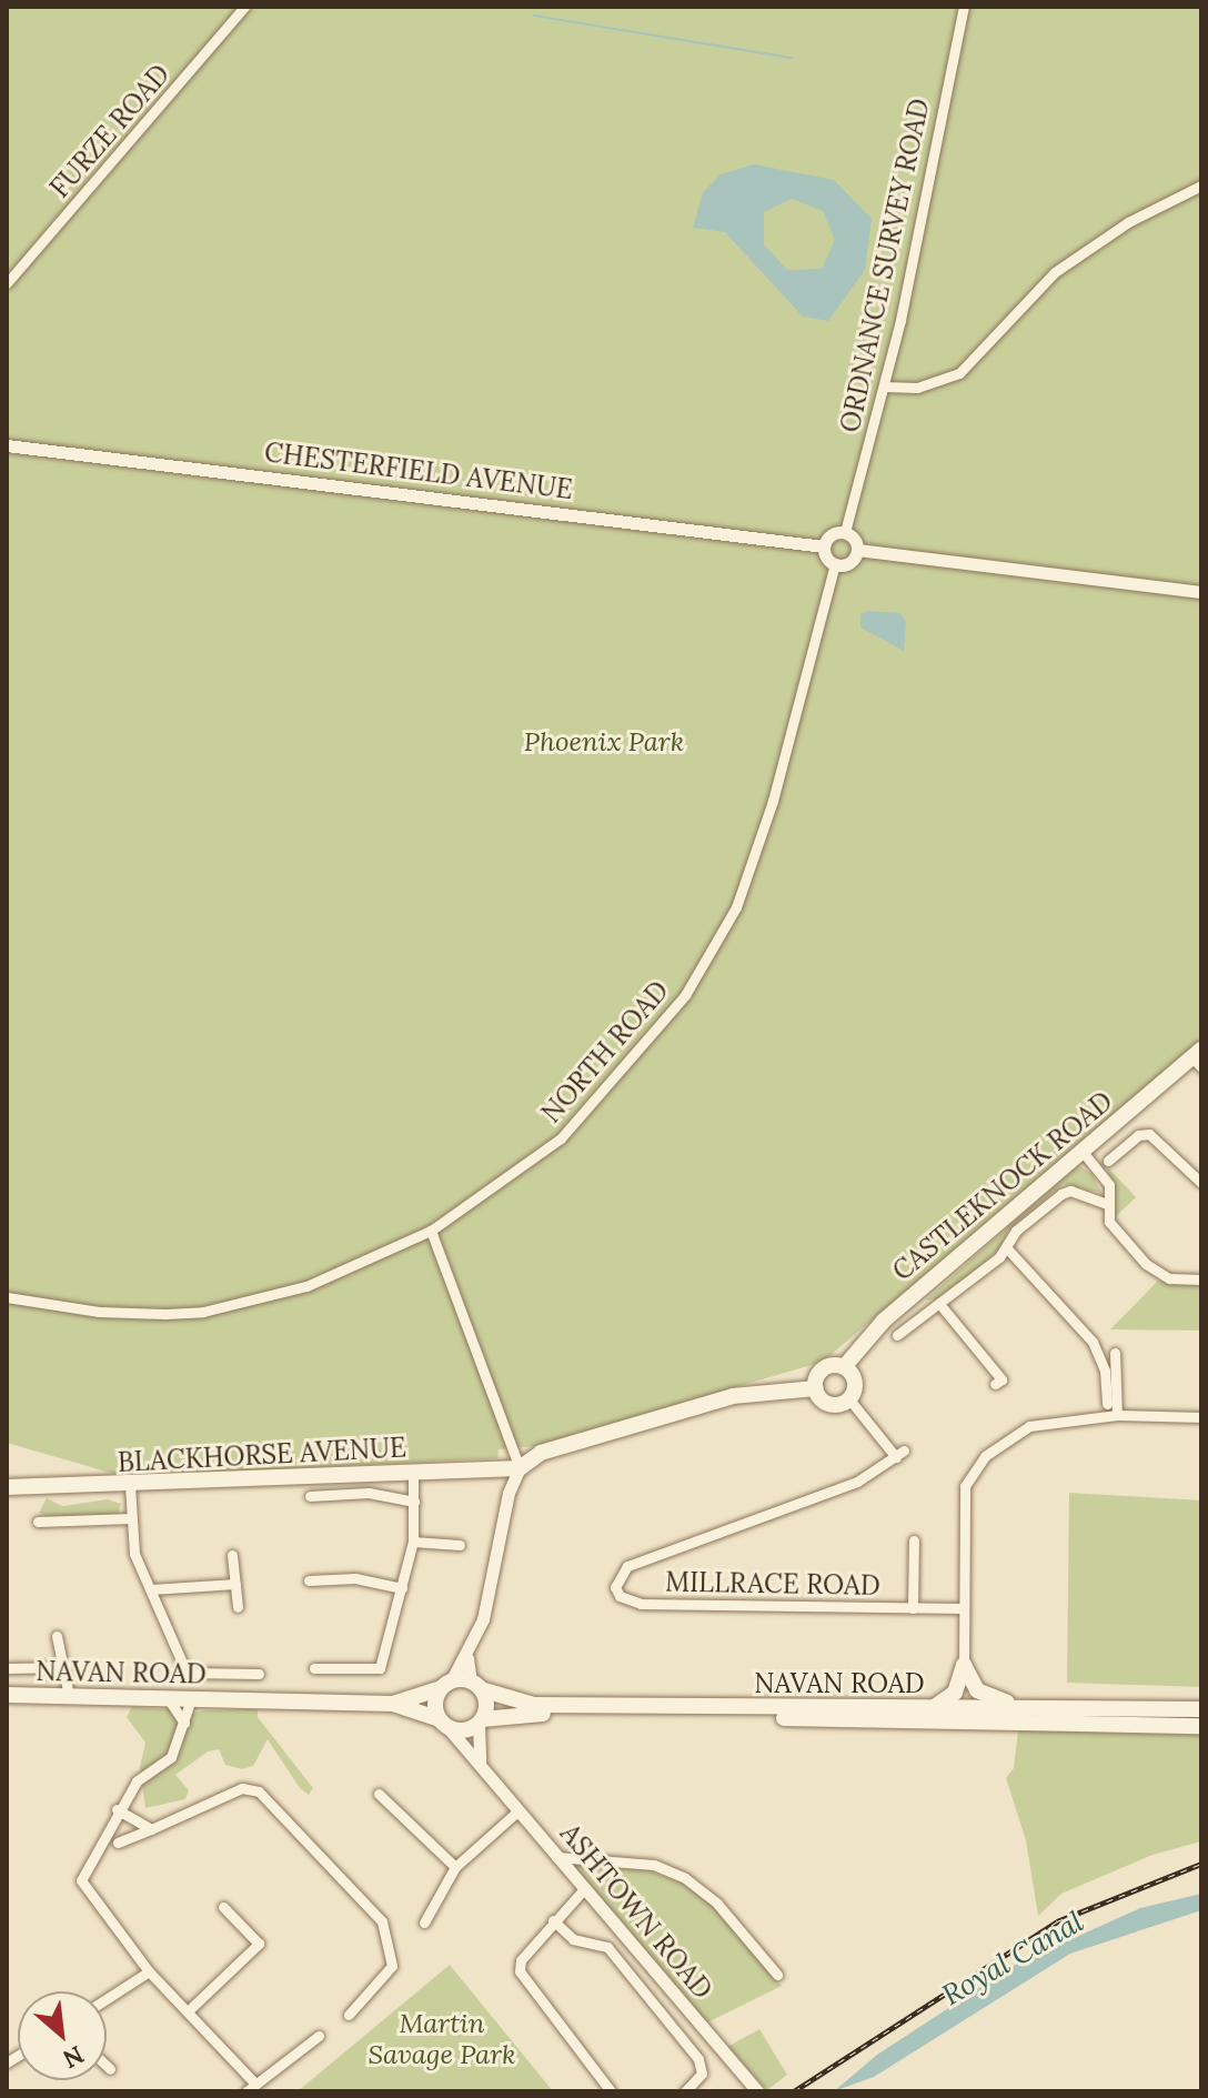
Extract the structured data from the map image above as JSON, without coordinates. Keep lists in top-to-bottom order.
{
  "streets": {
    "main road": ["CASTLEKNOCK ROAD", "BLACKHORSE AVENUE", "NAVAN ROAD"],
    "street": [
      "FURZE ROAD",
      "ORDNANCE SURVEY ROAD",
      "CHESTERFIELD AVENUE",
      "NORTH ROAD",
      "MILLRACE ROAD",
      "ASHTOWN ROAD"
    ]
  },
  "crossings": [
    ["ORDNANCE SURVEY ROAD", "CHESTERFIELD AVENUE"],
    ["ORDNANCE SURVEY ROAD", "NORTH ROAD"],
    ["CHESTERFIELD AVENUE", "NORTH ROAD"],
    ["CASTLEKNOCK ROAD", "MILLRACE ROAD"],
    ["NAVAN ROAD", "ASHTOWN ROAD"]
  ],
  "water": ["Royal Canal"],
  "parks": ["Phoenix Park", "Martin Savage Park"],
  "north": "bottom right"
}
